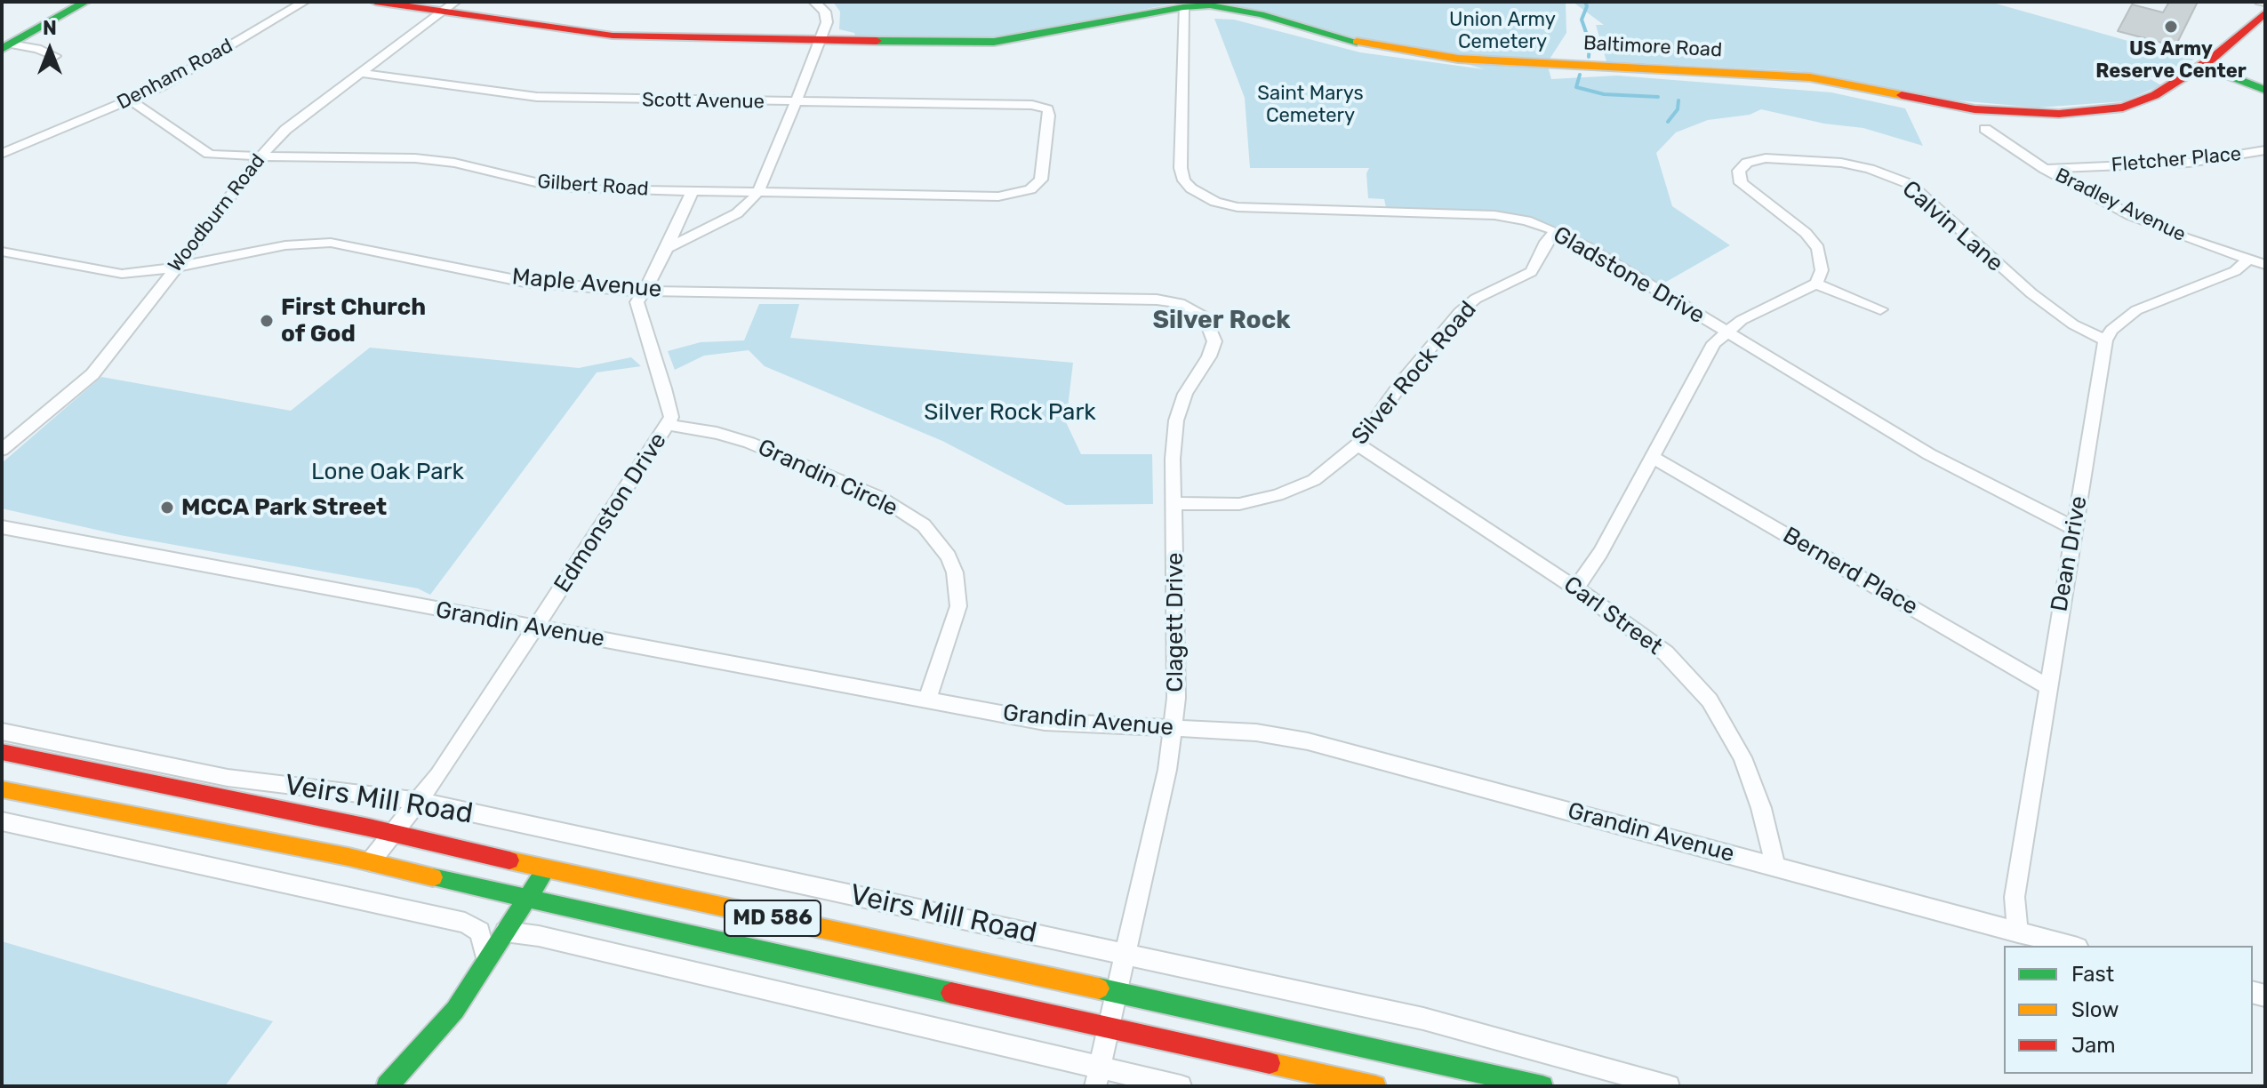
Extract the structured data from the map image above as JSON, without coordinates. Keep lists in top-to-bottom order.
{
  "streets": {
    "street": [
      "Baltimore Road",
      "Denham Road",
      "Scott Avenue",
      "Fletcher Place",
      "Gilbert Road",
      "Bradley Avenue",
      "Woodburn Road",
      "Calvin Lane",
      "Gladstone Drive",
      "Maple Avenue",
      "Silver Rock Road",
      "Grandin Circle",
      "Edmonston Drive",
      "Dean Drive",
      "Bernerd Place",
      "Carl Street",
      "Clagett Drive",
      "Grandin Avenue",
      "Veirs Mill Road",
      "MD 586"
    ]
  },
  "crossings": [
    ["Baltimore Road", "Woodburn Road"],
    ["Baltimore Road", "Gladstone Drive"],
    ["Denham Road", "Gilbert Road"],
    ["Scott Avenue", "Gilbert Road"],
    ["Scott Avenue", "Woodburn Road"],
    ["Fletcher Place", "Bradley Avenue"],
    ["Gilbert Road", "Woodburn Road"],
    ["Gilbert Road", "Edmonston Drive"],
    ["Woodburn Road", "Maple Avenue"],
    ["Calvin Lane", "Dean Drive"],
    ["Gladstone Drive", "Silver Rock Road"],
    ["Gladstone Drive", "Dean Drive"],
    ["Maple Avenue", "Edmonston Drive"],
    ["Maple Avenue", "Clagett Drive"],
    ["Silver Rock Road", "Carl Street"],
    ["Silver Rock Road", "Clagett Drive"],
    ["Grandin Circle", "Edmonston Drive"],
    ["Grandin Circle", "Grandin Avenue"],
    ["Edmonston Drive", "Grandin Avenue"],
    ["Edmonston Drive", "Veirs Mill Road"],
    ["Edmonston Drive", "MD 586"],
    ["Dean Drive", "Bernerd Place"],
    ["Dean Drive", "Grandin Avenue"],
    ["Carl Street", "Grandin Avenue"],
    ["Clagett Drive", "Grandin Avenue"],
    ["Clagett Drive", "Veirs Mill Road"],
    ["Clagett Drive", "MD 586"]
  ],
  "districts": ["Silver Rock"],
  "parks": [
    "Union Army Cemetery",
    "Saint Marys Cemetery",
    "Silver Rock Park",
    "Lone Oak Park"
  ],
  "places": ["US Army Reserve Center", "First Church of God", "MCCA Park Street"],
  "legend": ["Fast", "Slow", "Jam"],
  "north": "top"
}
